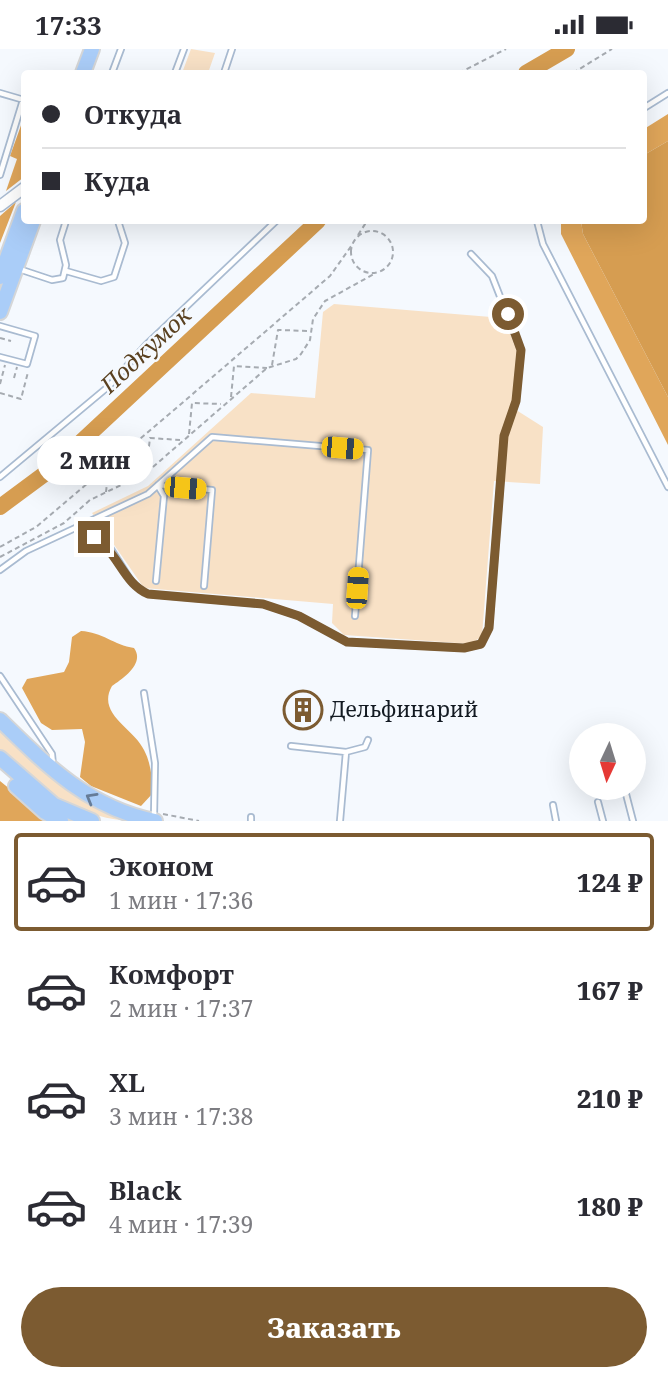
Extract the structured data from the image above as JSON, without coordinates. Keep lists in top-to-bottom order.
{
  "water": ["Подкумок"],
  "places": {
    "building": ["Дельфинарий"]
  },
  "north": "bottom",
  "page": {
    "status": "17:33",
    "banner": ["Откуда", "Куда"],
    "bubble": "2 мин",
    "list": [
      {
        "name": "Эконом",
        "note": "1 мин · 17:36",
        "value": "124 ₽"
      },
      {
        "name": "Комфорт",
        "note": "2 мин · 17:37",
        "value": "167 ₽"
      },
      {
        "name": "XL",
        "note": "3 мин · 17:38",
        "value": "210 ₽"
      },
      {
        "name": "Black",
        "note": "4 мин · 17:39",
        "value": "180 ₽"
      }
    ],
    "buttons": "Заказать"
  }
}
